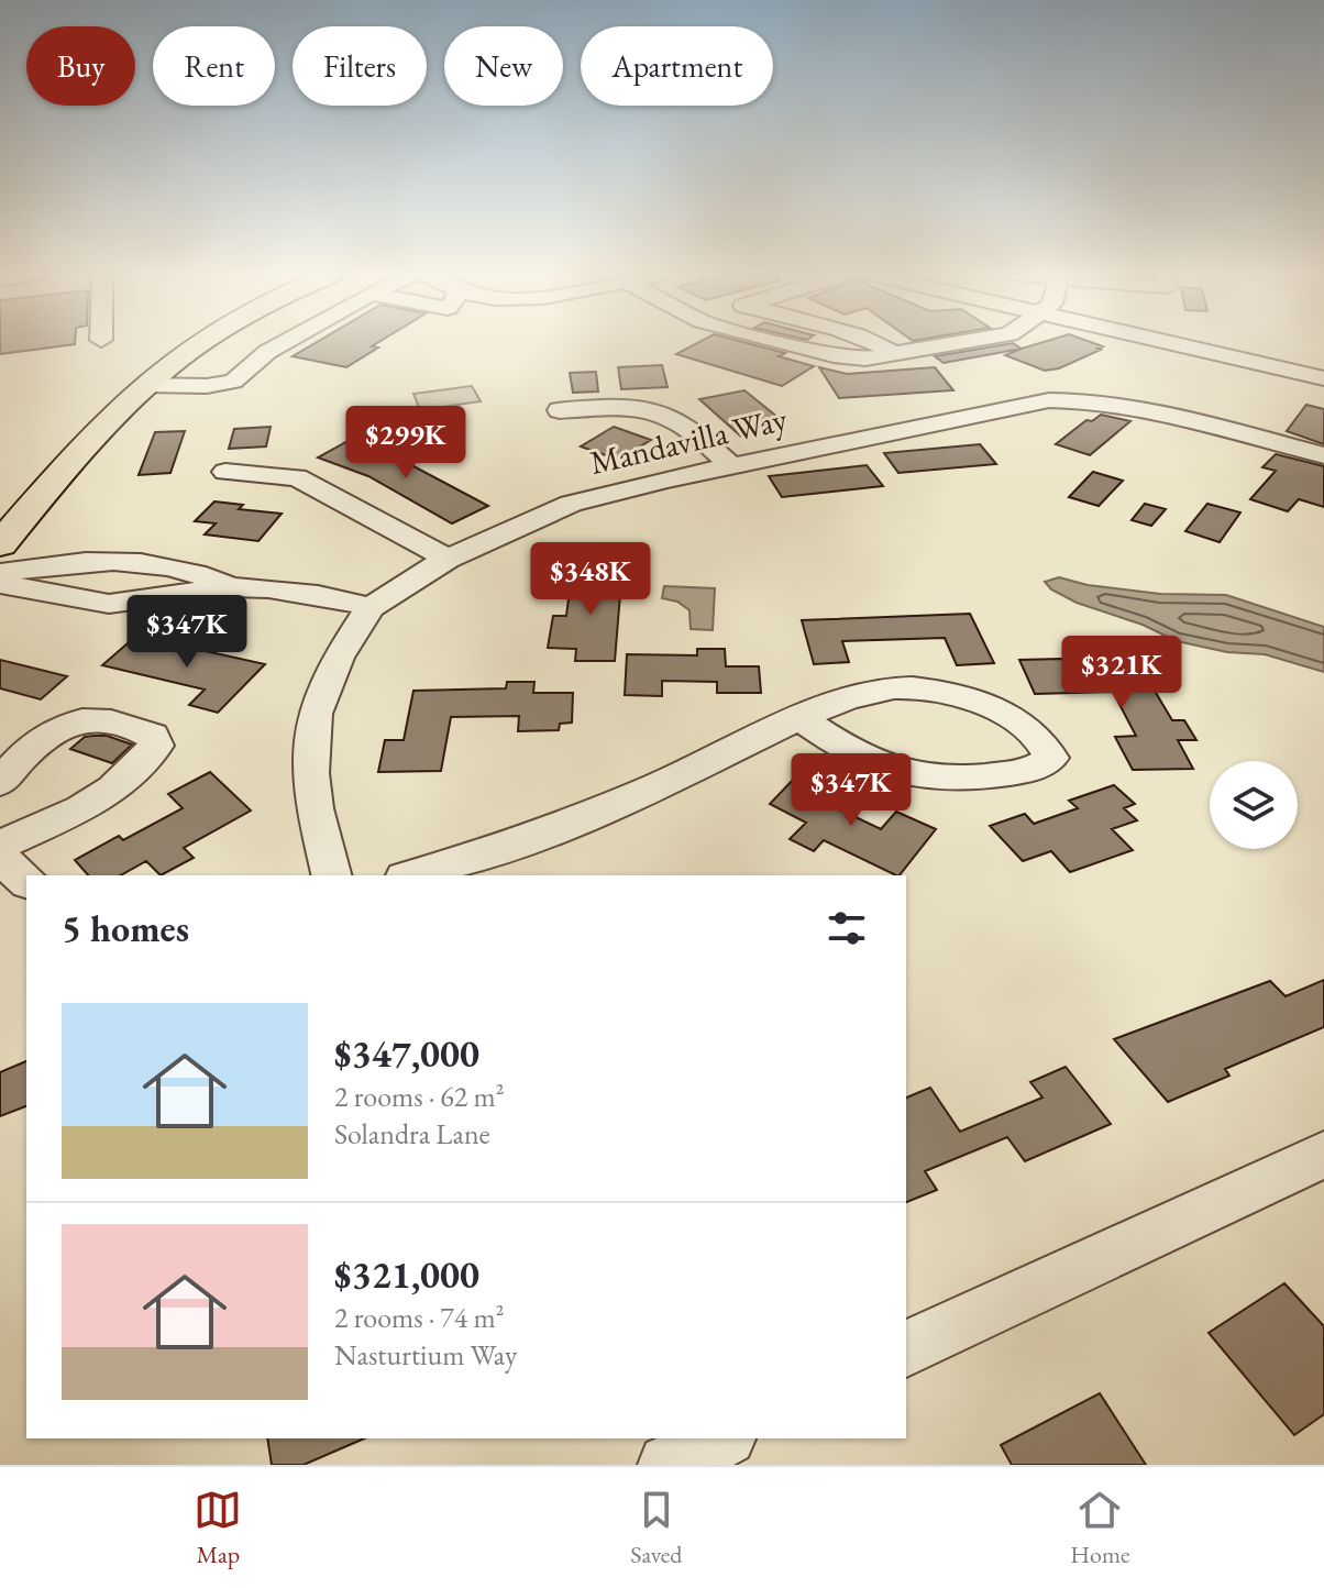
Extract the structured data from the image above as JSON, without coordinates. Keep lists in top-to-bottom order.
{
  "streets": {
    "street": ["Mandavilla Way"]
  },
  "page": {
    "chip": [
      "Buy",
      "Rent",
      "Filters",
      "New",
      "Apartment"
    ],
    "price": [
      "$299K",
      "$348K",
      "$347K",
      "$321K",
      "$347K"
    ],
    "heading": "5 homes",
    "list": [
      {
        "name": "$347,000",
        "note": "2 rooms · 62 m² · Solandra Lane"
      },
      {
        "name": "$321,000",
        "note": "2 rooms · 74 m² · Nasturtium Way"
      }
    ],
    "tabs": ["Map", "Saved", "Home"]
  }
}
